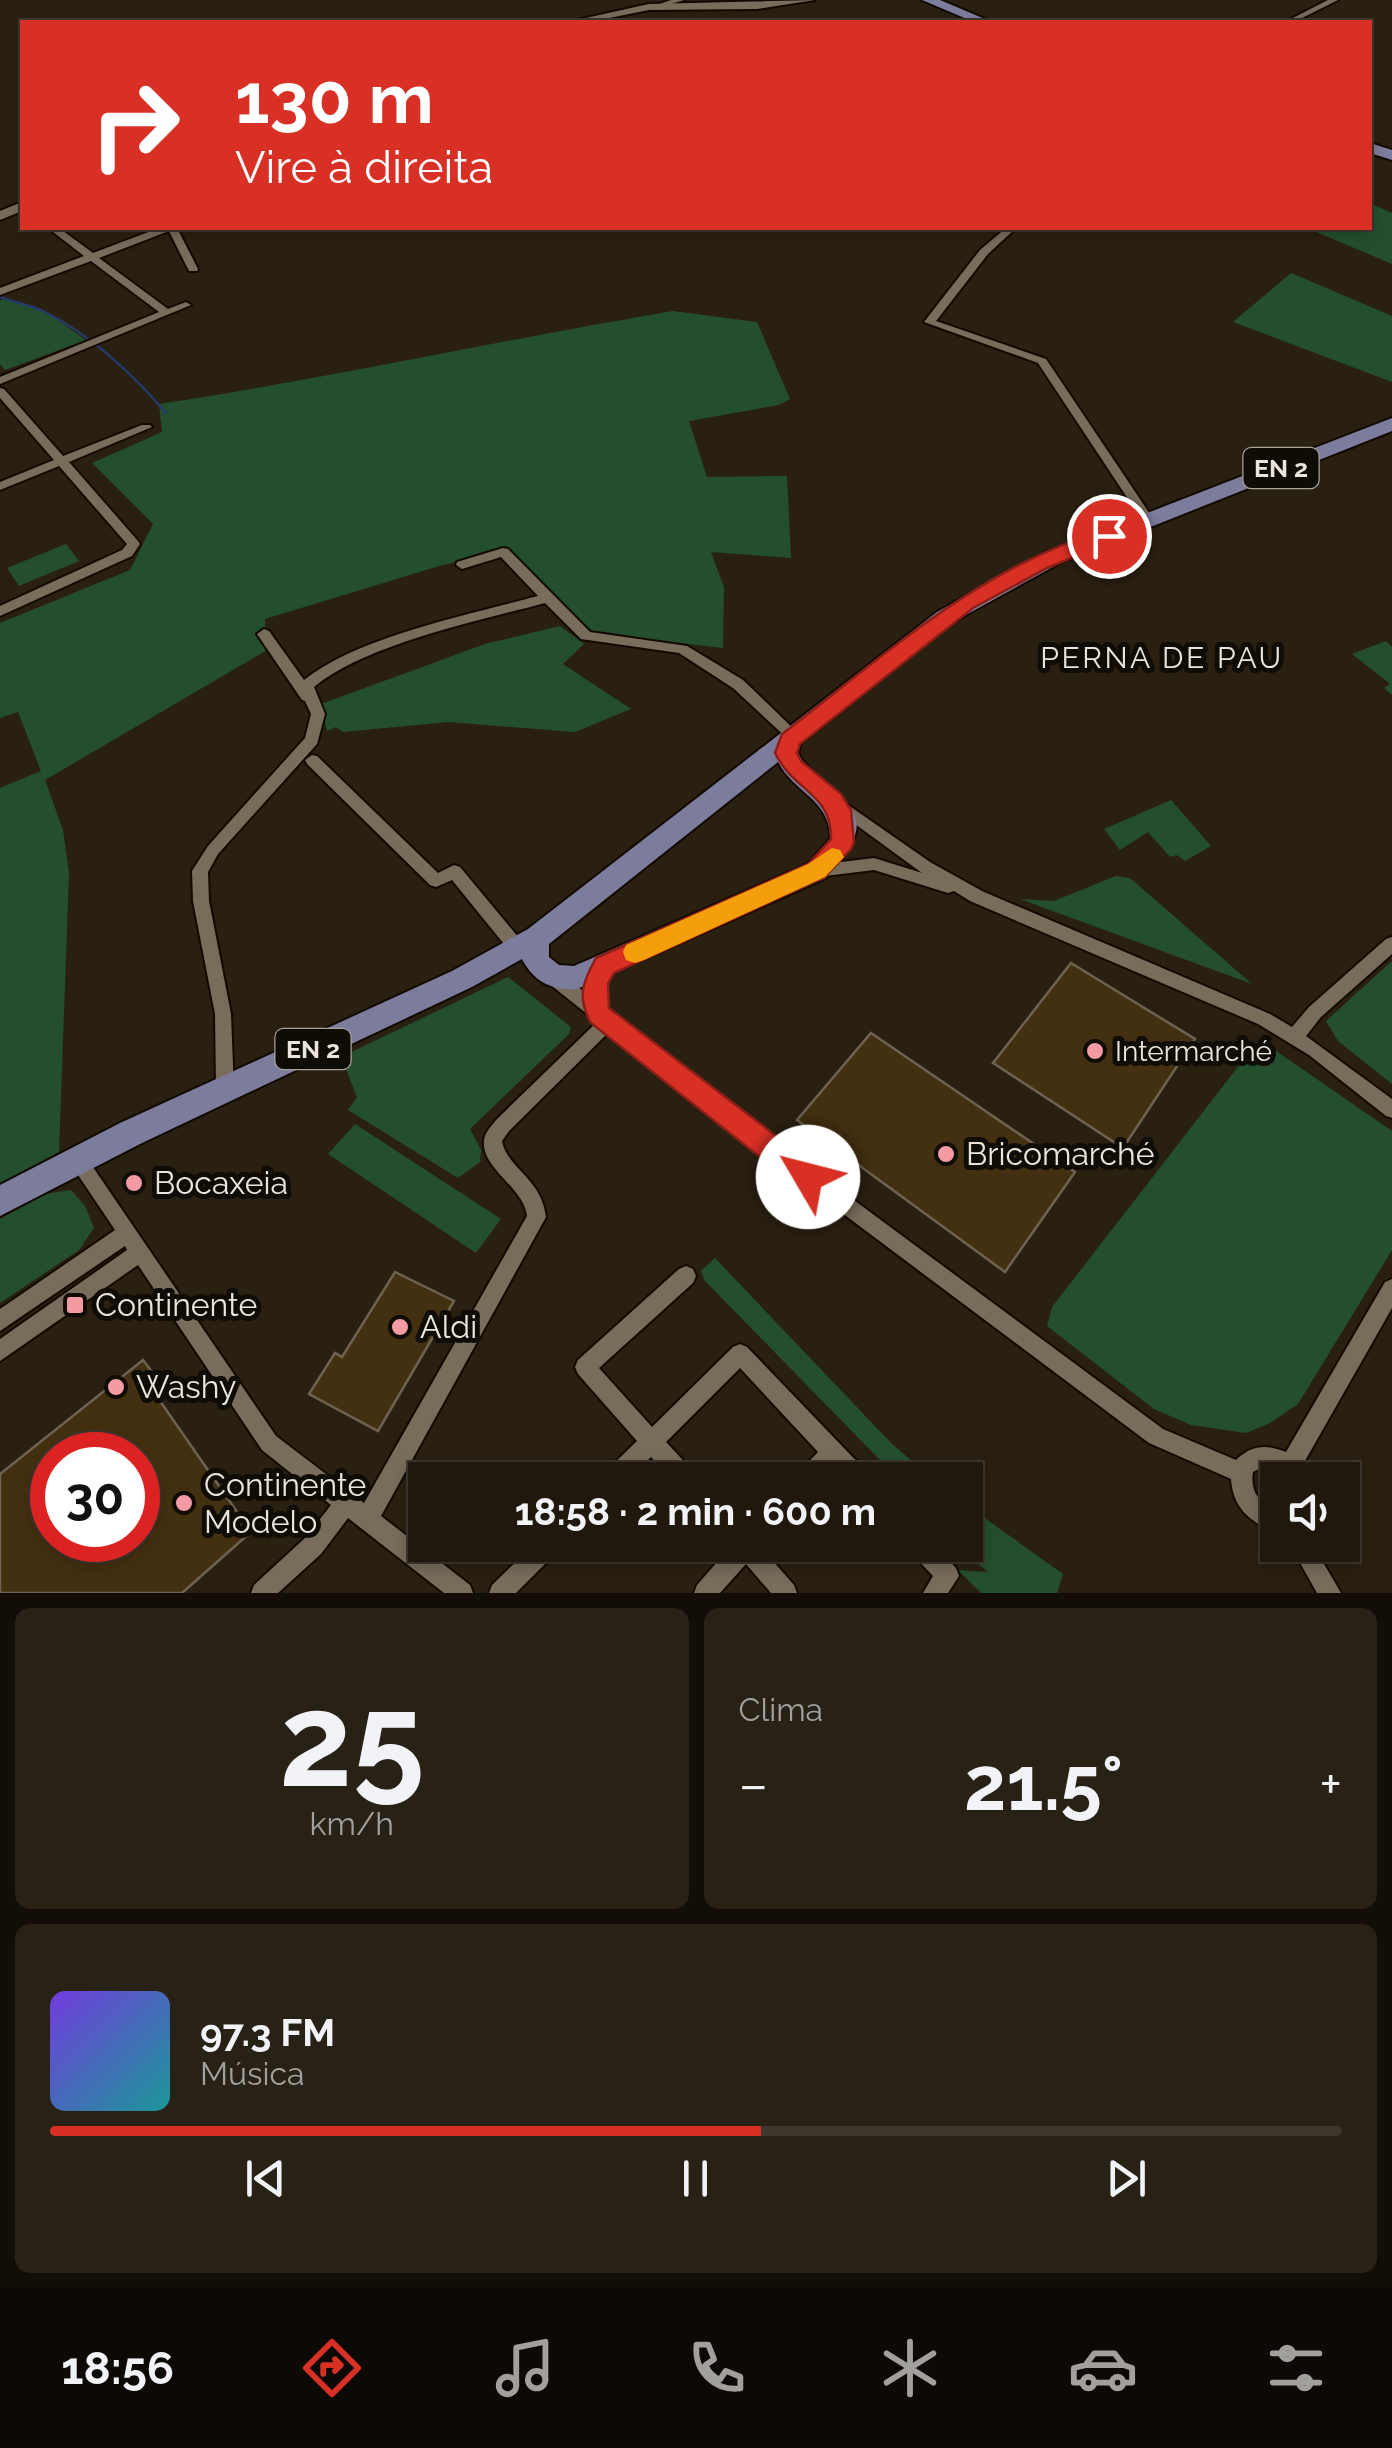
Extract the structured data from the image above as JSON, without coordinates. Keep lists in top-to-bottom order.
{
  "streets": {
    "main road": ["EN 2"]
  },
  "districts": ["PERNA DE PAU"],
  "places": {
    "other": [
      "Intermarché",
      "Bricomarché",
      "Bocaxeia",
      "Aldi",
      "Washy",
      "Continente Modelo"
    ],
    "transit": ["Continente"]
  },
  "page": {
    "turn": ["130 m", "Vire à direita"],
    "limit": "30",
    "trip": "18:58 · 2 min · 600 m",
    "tile": [
      ["25", "km/h"],
      "Clima"
    ],
    "heat": ["−", "21.5°", "+"],
    "song": ["97.3 FM", "Música"],
    "tabs": "18:56"
  }
}
